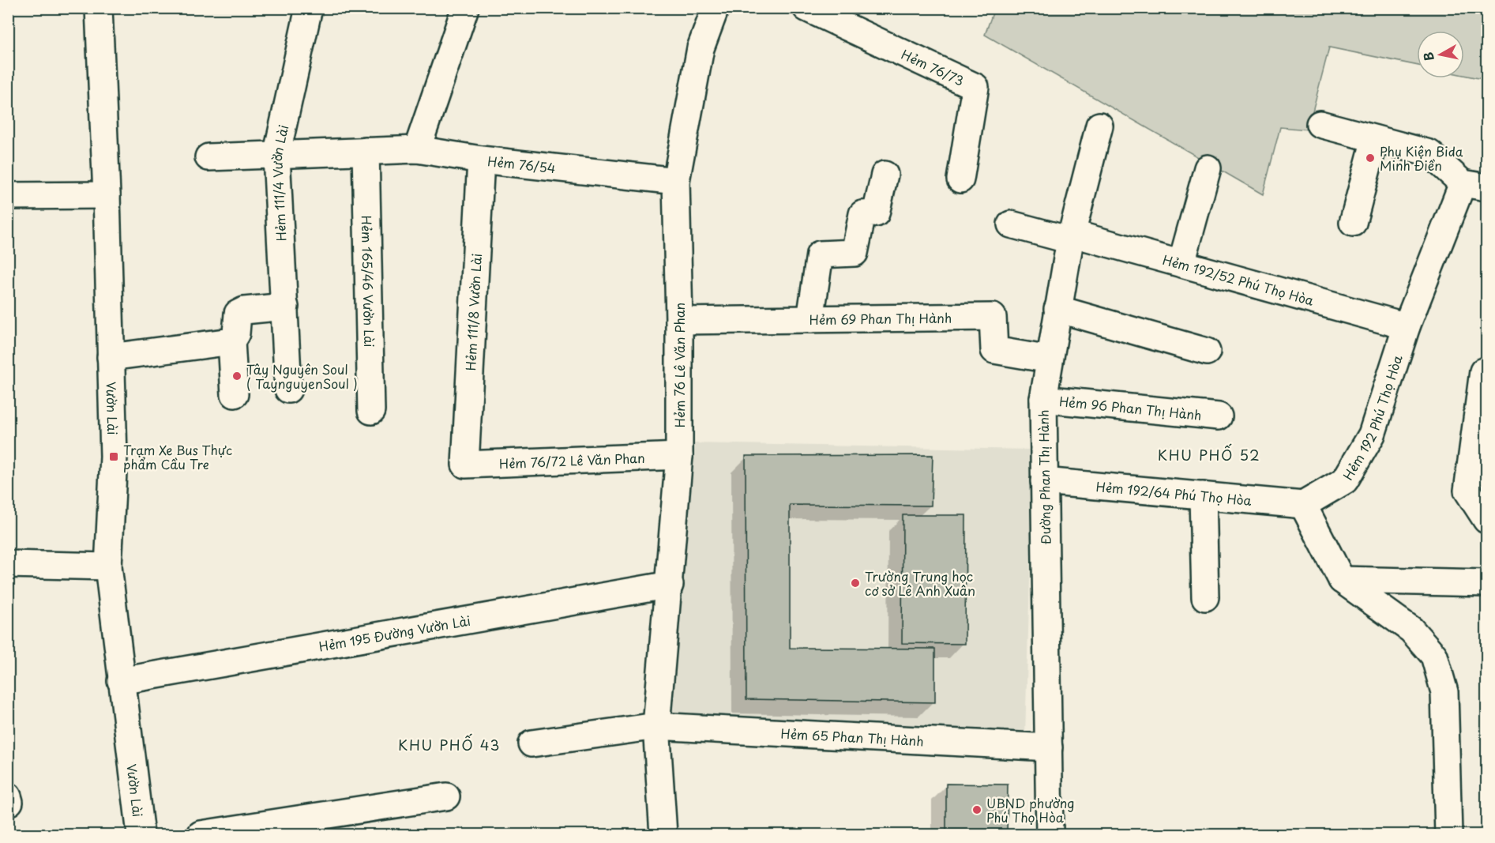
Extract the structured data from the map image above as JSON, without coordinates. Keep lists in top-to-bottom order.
{
  "streets": {
    "street": [
      "Hẻm 76/73",
      "Hẻm 76/54",
      "Hẻm 111/4 Vườn Lài",
      "Hẻm 192/52 Phú Thọ Hòa",
      "Hẻm 165/46 Vườn Lài",
      "Hẻm 111/8 Vườn Lài",
      "Hẻm 69 Phan Thị Hành",
      "Hẻm 76 Lê Văn Phan",
      "Vườn Lài",
      "Hẻm 96 Phan Thị Hành",
      "Hẻm 192 Phú Thọ Hòa",
      "Hẻm 76/72 Lê Văn Phan",
      "Đường Phan Thị Hành",
      "Hẻm 192/64 Phú Thọ Hòa",
      "Hẻm 195 Đường Vườn Lài",
      "Hẻm 65 Phan Thị Hành"
    ]
  },
  "crossings": [
    ["Hẻm 76/54", "Hẻm 111/4 Vườn Lài"],
    ["Hẻm 76/54", "Hẻm 165/46 Vườn Lài"],
    ["Hẻm 76/54", "Hẻm 111/8 Vườn Lài"],
    ["Hẻm 76/54", "Hẻm 76 Lê Văn Phan"],
    ["Hẻm 192/52 Phú Thọ Hòa", "Hẻm 192 Phú Thọ Hòa"],
    ["Hẻm 192/52 Phú Thọ Hòa", "Đường Phan Thị Hành"],
    ["Hẻm 111/8 Vườn Lài", "Hẻm 76/72 Lê Văn Phan"],
    ["Hẻm 69 Phan Thị Hành", "Hẻm 76 Lê Văn Phan"],
    ["Hẻm 69 Phan Thị Hành", "Đường Phan Thị Hành"],
    ["Hẻm 76 Lê Văn Phan", "Hẻm 76/72 Lê Văn Phan"],
    ["Hẻm 76 Lê Văn Phan", "Hẻm 195 Đường Vườn Lài"],
    ["Hẻm 76 Lê Văn Phan", "Hẻm 65 Phan Thị Hành"],
    ["Vườn Lài", "Hẻm 195 Đường Vườn Lài"],
    ["Hẻm 96 Phan Thị Hành", "Đường Phan Thị Hành"],
    ["Hẻm 192 Phú Thọ Hòa", "Hẻm 192/64 Phú Thọ Hòa"],
    ["Đường Phan Thị Hành", "Hẻm 192/64 Phú Thọ Hòa"],
    ["Đường Phan Thị Hành", "Hẻm 65 Phan Thị Hành"]
  ],
  "districts": ["KHU PHỐ 52", "KHU PHỐ 43"],
  "places": {
    "other": [
      "Phụ Kiện Bida Minh Điền",
      "Tây Nguyên Soul ( TaynguyenSoul )",
      "Trường Trung học cơ sở Lê Anh Xuân",
      "UBND phường Phú Thọ Hòa"
    ],
    "transit": ["Trạm Xe Bus Thực phẩm Cầu Tre"]
  },
  "north": "left"
}
